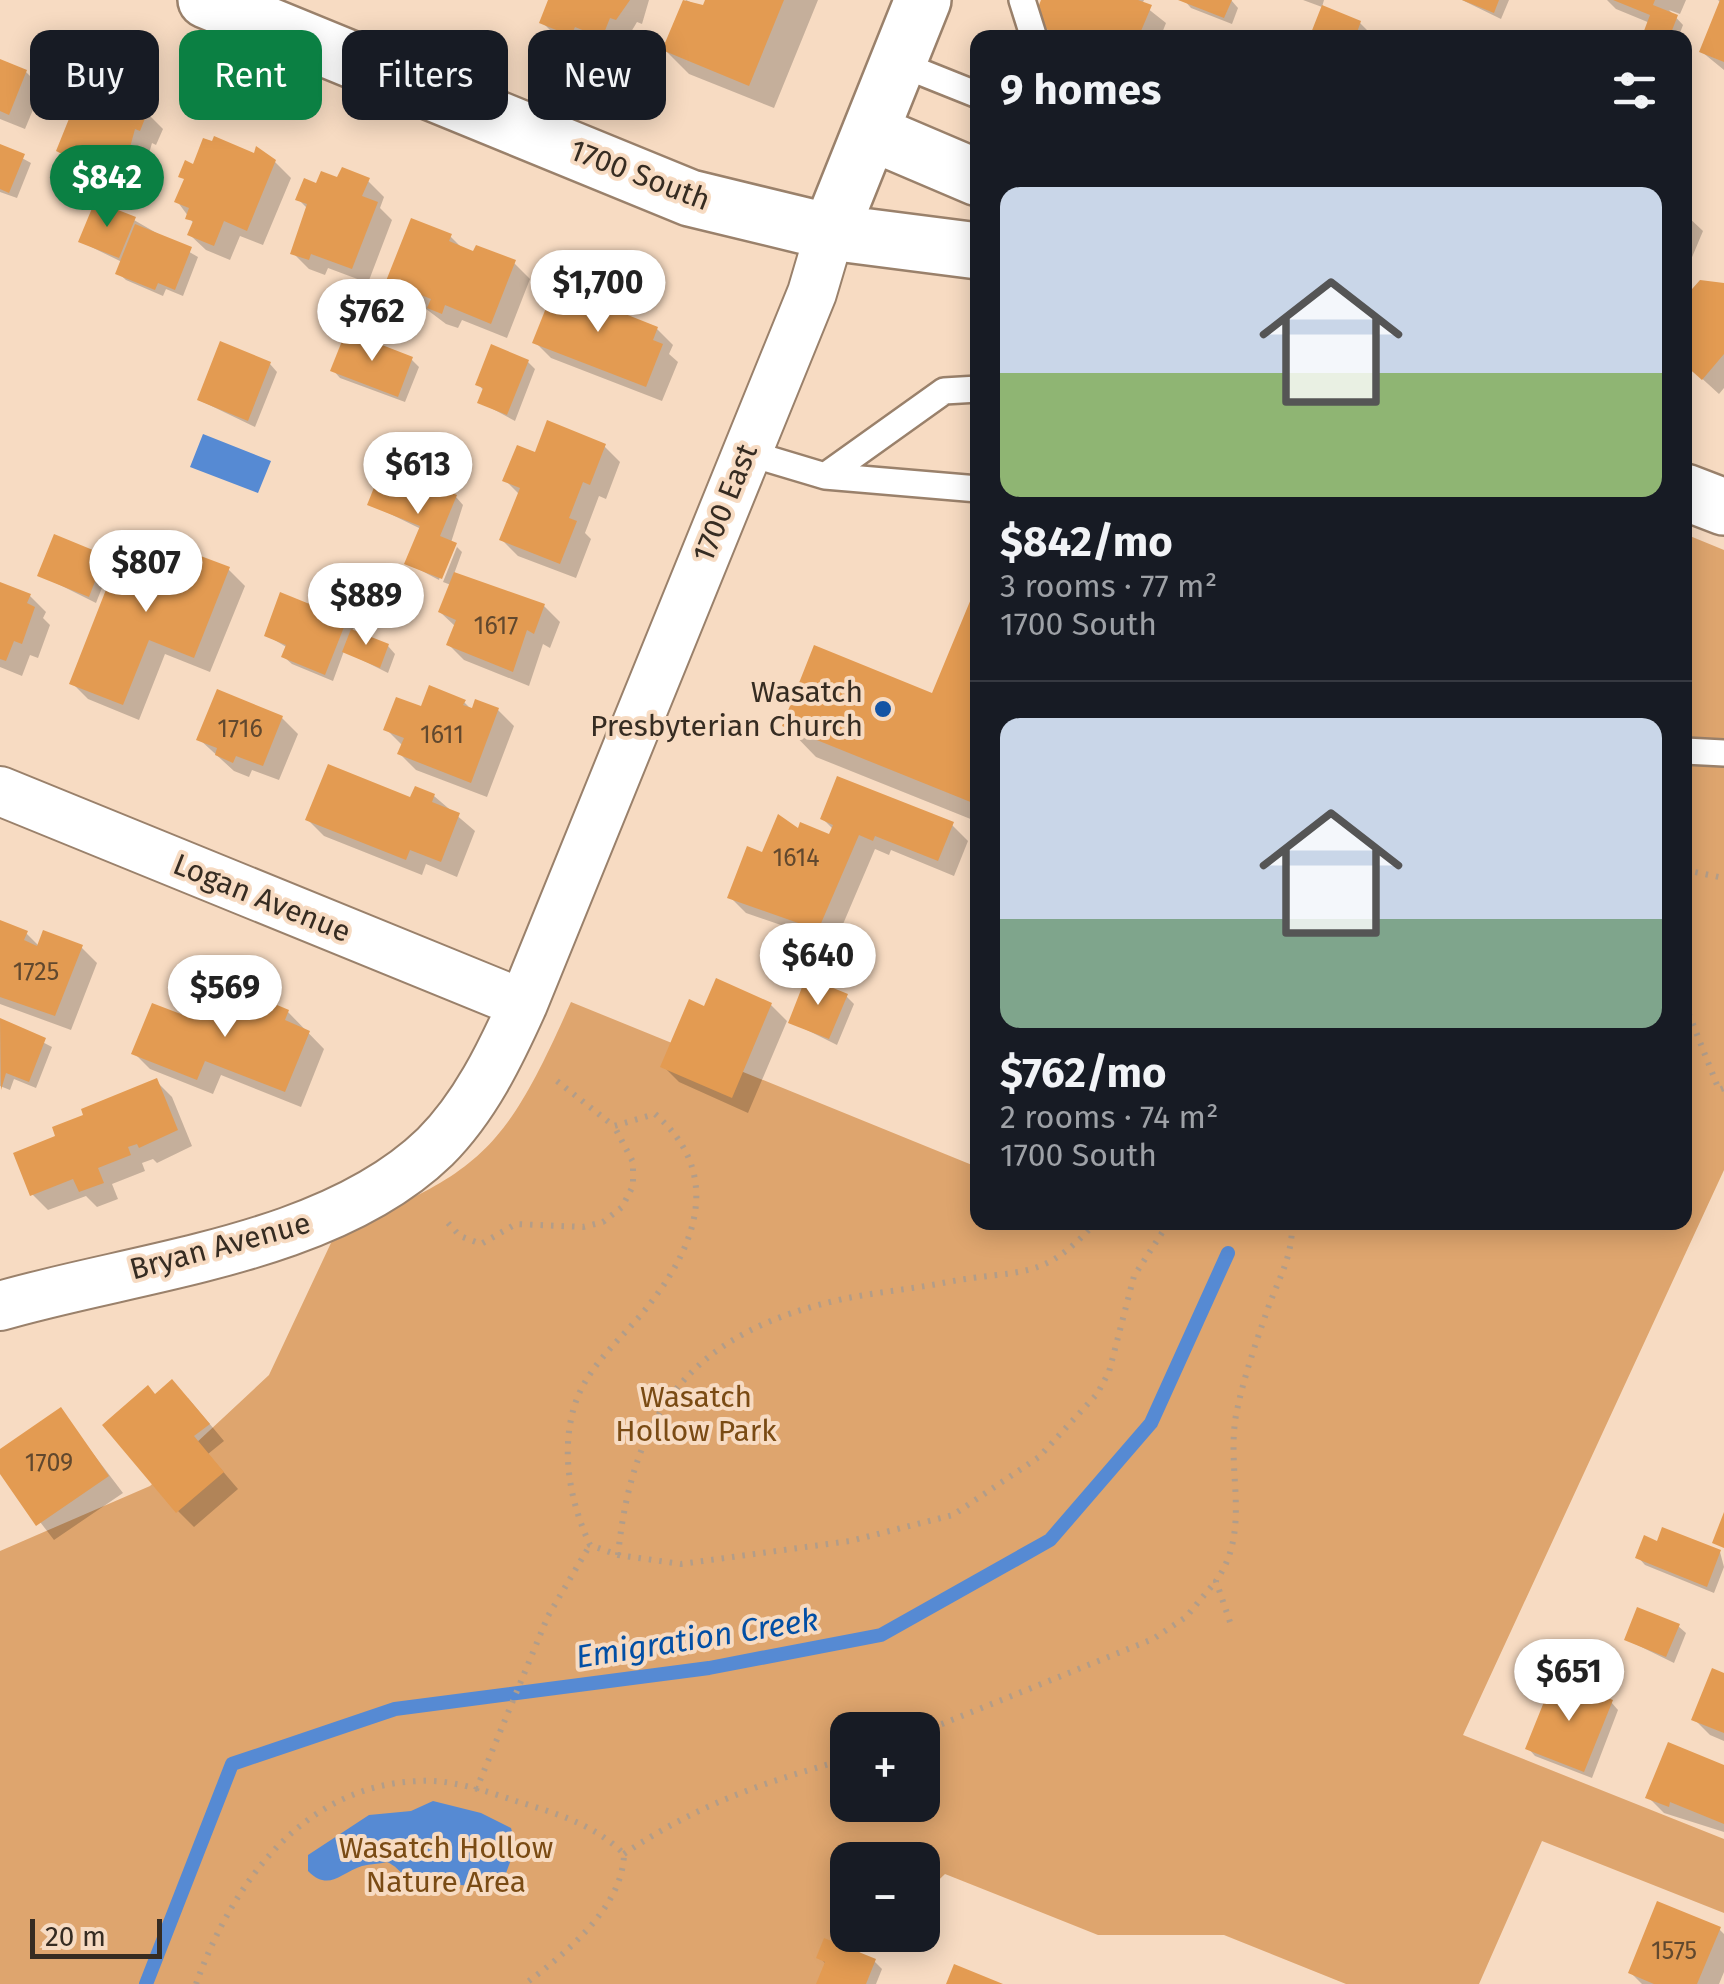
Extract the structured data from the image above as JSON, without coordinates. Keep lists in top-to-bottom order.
{
  "streets": {
    "street": [
      "1700 South",
      "1700 East",
      "Logan Avenue",
      "Bryan Avenue"
    ]
  },
  "crossings": [
    ["1700 South", "1700 East"],
    ["1700 East", "Logan Avenue"],
    ["1700 East", "Bryan Avenue"],
    ["Logan Avenue", "Bryan Avenue"]
  ],
  "water": ["Emigration Creek"],
  "parks": ["Wasatch Hollow Park", "Wasatch Hollow Nature Area"],
  "places": ["Wasatch Presbyterian Church"],
  "house_numbers": [
    "1617",
    "1716",
    "1611",
    "1614",
    "1725",
    "1709",
    "1575"
  ],
  "scale_bar": "20 m",
  "page": {
    "chip": [
      "Buy",
      "Rent",
      "Filters",
      "New"
    ],
    "heading": "9 homes",
    "price": [
      "$842",
      "$1,700",
      "$762",
      "$613",
      "$807",
      "$889",
      "$640",
      "$569",
      "$651"
    ],
    "list": [
      {
        "name": "$842/mo",
        "note": "3 rooms · 77 m² · 1700 South"
      },
      {
        "name": "$762/mo",
        "note": "2 rooms · 74 m² · 1700 South"
      }
    ],
    "map_buttons": ["+", "−"],
    "scale": "20 m"
  }
}
